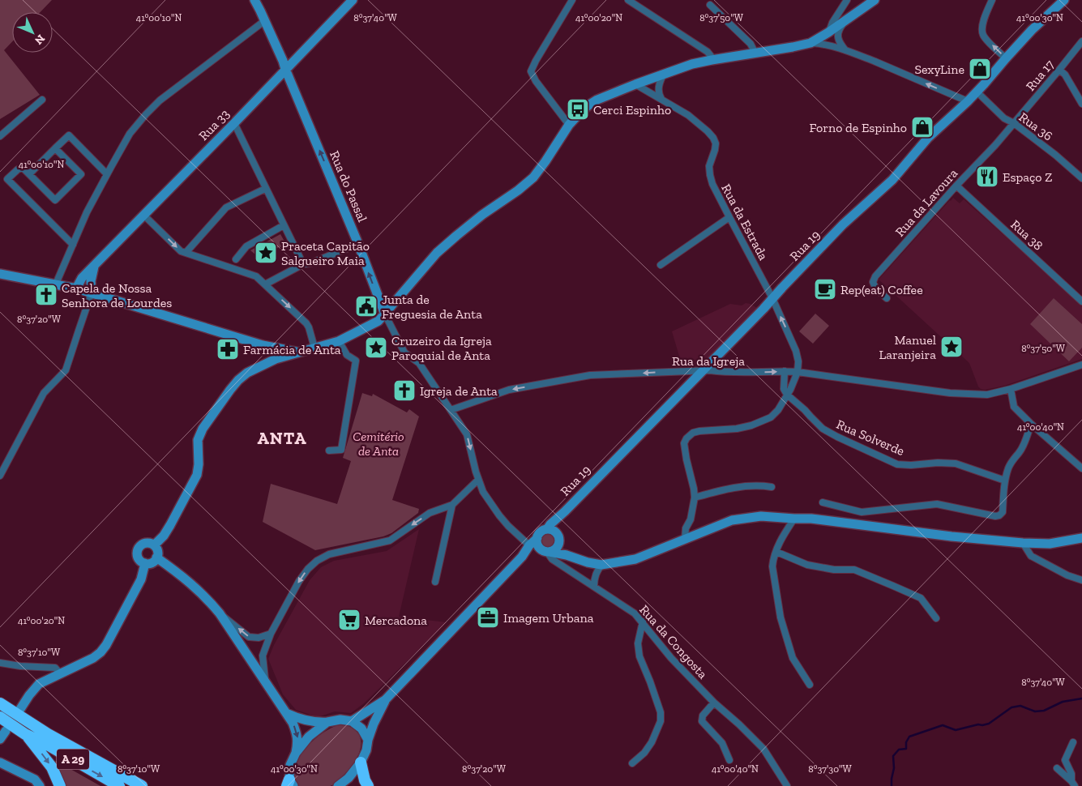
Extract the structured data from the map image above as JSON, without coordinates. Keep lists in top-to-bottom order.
{
  "streets": {
    "highway": ["A 29"],
    "street": [
      "Rua 17",
      "Rua 33",
      "Rua 36",
      "Rua do Passal",
      "Rua da Lavoura",
      "Rua da Estrada",
      "Rua 38",
      "Rua 19",
      "Rua da Igreja",
      "Rua Solverde",
      "Rua da Congosta"
    ]
  },
  "crossings": [
    ["Rua 17", "Rua 36"],
    ["Rua 17", "Rua da Lavoura"],
    ["Rua 33", "Rua do Passal"],
    ["Rua 36", "Rua da Lavoura"],
    ["Rua 36", "Rua 19"],
    ["Rua da Lavoura", "Rua 38"],
    ["Rua da Estrada", "Rua 19"],
    ["Rua da Estrada", "Rua da Igreja"],
    ["Rua 19", "Rua da Igreja"],
    ["Rua 19", "Rua da Congosta"]
  ],
  "districts": ["ANTA"],
  "parks": ["Cemitério de Anta"],
  "places": {
    "shop": ["SexyLine", "Forno de Espinho"],
    "bus stop": ["Cerci Espinho"],
    "restaurant": ["Espaço Z"],
    "place": ["Praceta Capitão Salgueiro Maia", "Manuel Laranjeira", "Cruzeiro da Igreja Paroquial de Anta"],
    "cafe": ["Rep(eat) Coffee"],
    "church": ["Capela de Nossa Senhora de Lourdes", "Igreja de Anta"],
    "public building": ["Junta de Freguesia de Anta"],
    "pharmacy": ["Farmácia de Anta"],
    "office": ["Imagem Urbana"],
    "supermarket": ["Mercadona"]
  },
  "north": "bottom right",
  "coordinates": [
    "8°37'40\"W",
    "8°37'50\"W",
    "41°00'10\"N",
    "41°00'20\"N",
    "41°00'30\"N",
    "8°37'20\"W",
    "41°00'40\"N",
    "8°37'10\"W",
    "8°37'30\"W"
  ]
}
